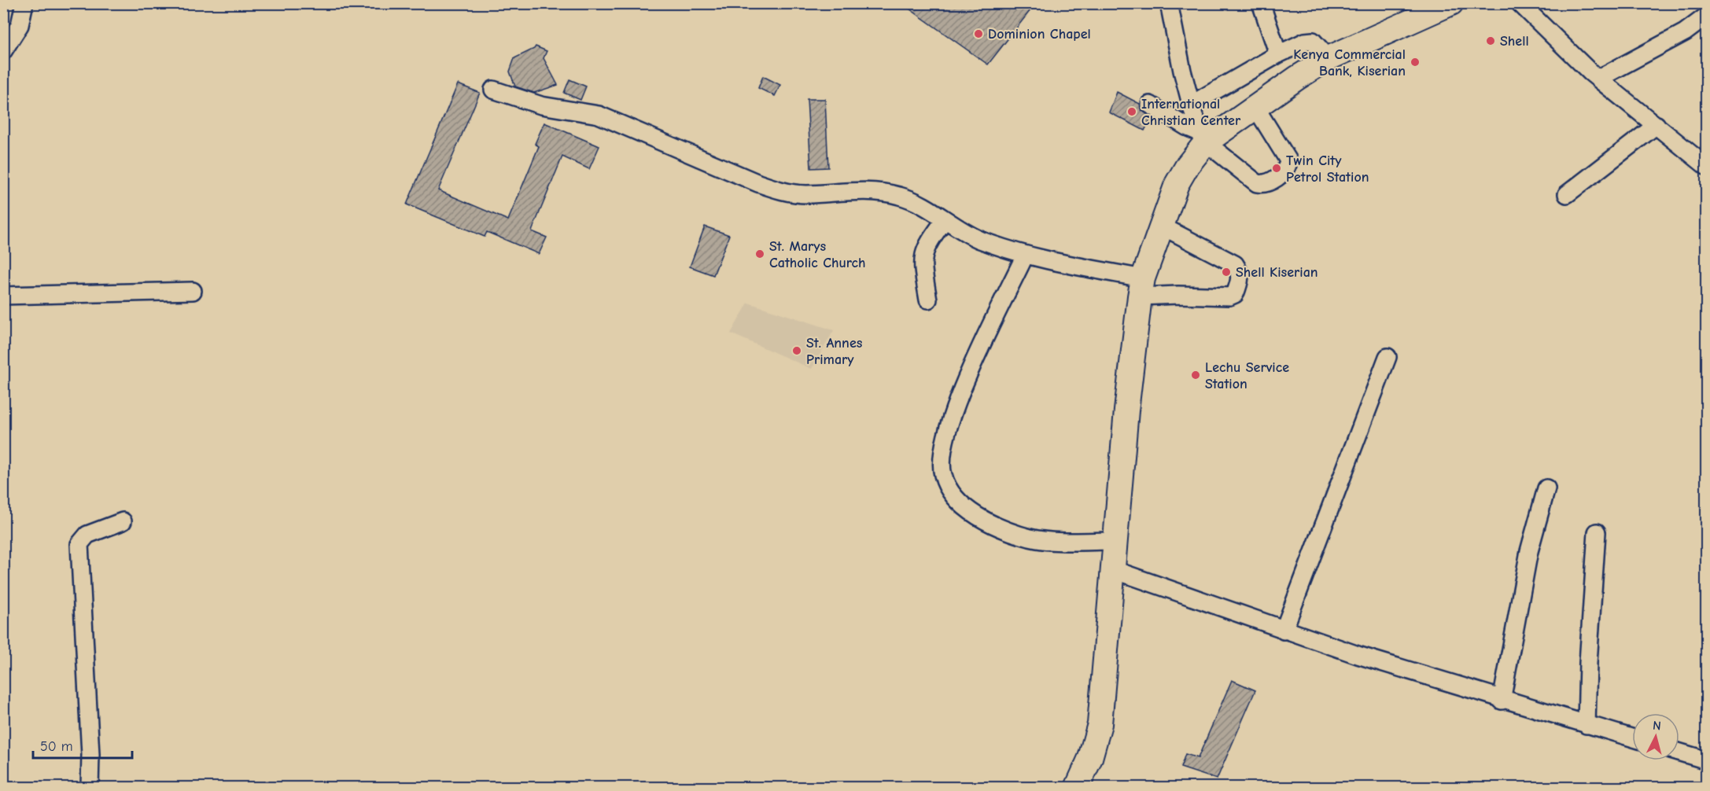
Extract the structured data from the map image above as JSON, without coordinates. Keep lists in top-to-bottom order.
{
  "places": [
    "Dominion Chapel",
    "Shell",
    "Kenya Commercial Bank, Kiserian",
    "International Christian Center",
    "Twin City Petrol Station",
    "St. Marys Catholic Church",
    "Shell Kiserian",
    "St. Annes Primary",
    "Lechu Service Station"
  ],
  "scale_bar": "50 m",
  "north": "top"
}
